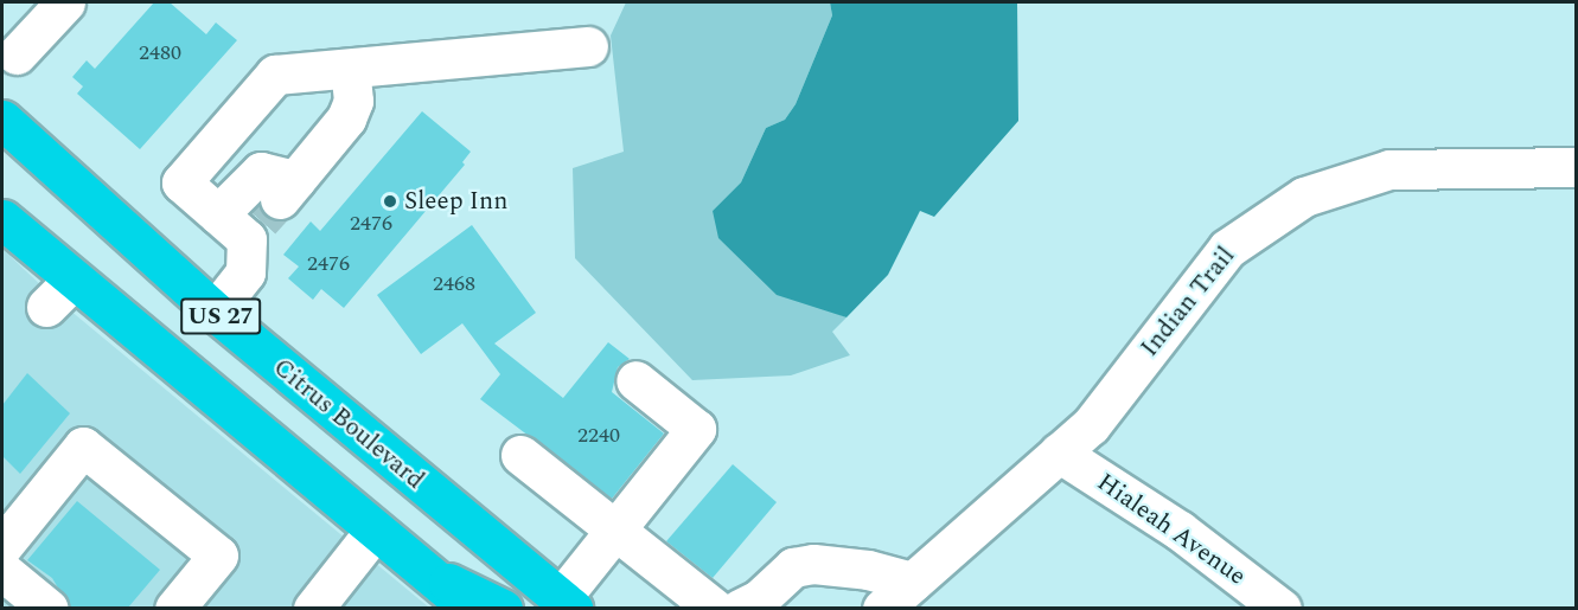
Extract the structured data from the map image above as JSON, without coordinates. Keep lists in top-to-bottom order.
{
  "streets": {
    "highway": ["US 27", "Citrus Boulevard"],
    "street": ["Indian Trail", "Hialeah Avenue"]
  },
  "crossings": [
    ["Indian Trail", "Hialeah Avenue"]
  ],
  "places": ["Sleep Inn"],
  "house_numbers": [
    "2480",
    "2476",
    "2476",
    "2468",
    "2240"
  ]
}
